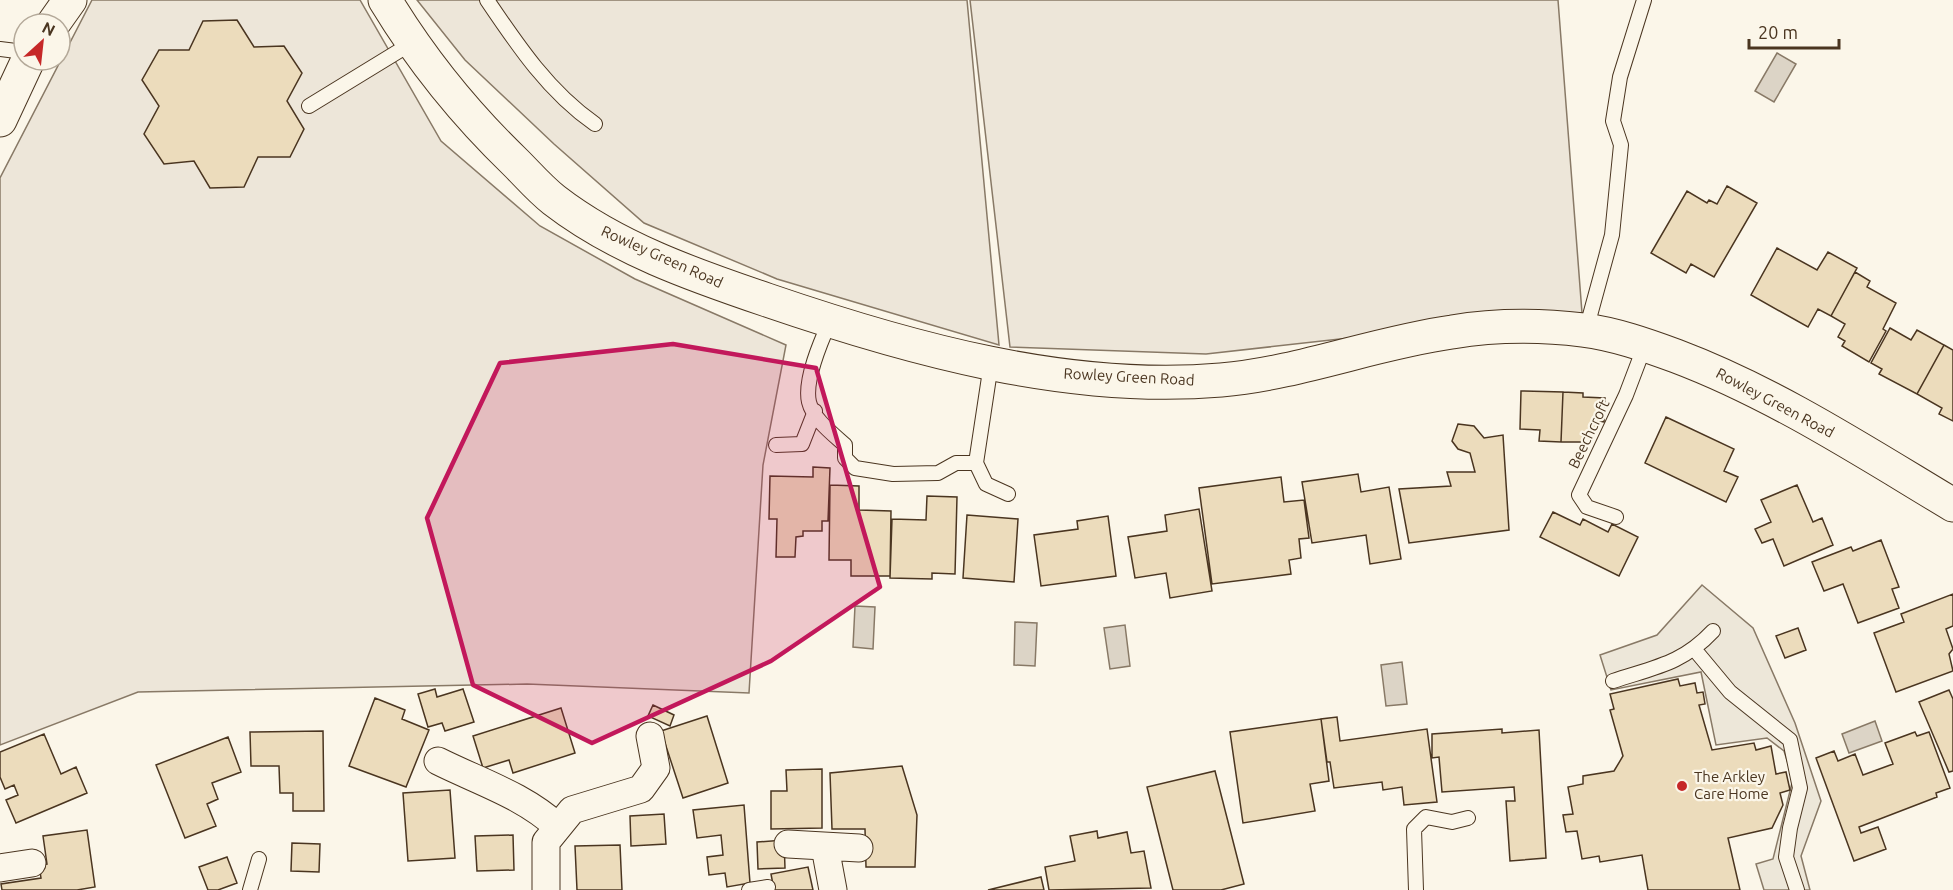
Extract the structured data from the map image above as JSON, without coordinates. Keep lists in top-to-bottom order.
{
  "streets": {
    "street": ["Rowley Green Road"],
    "lane": ["Beechcroft"]
  },
  "crossings": [
    ["Rowley Green Road", "Beechcroft"]
  ],
  "places": ["The Arkley Care Home"],
  "scale_bar": "20 m",
  "north": "top right"
}
